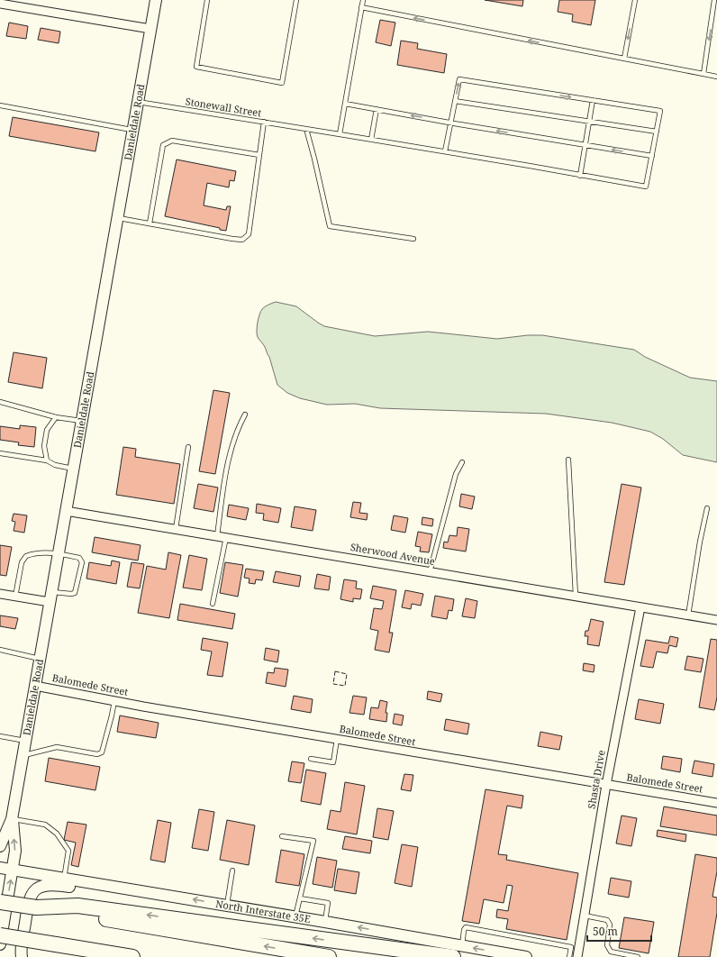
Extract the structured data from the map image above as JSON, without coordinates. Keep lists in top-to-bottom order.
{
  "streets": {
    "street": [
      "Danieldale Road",
      "Sherwood Avenue",
      "Balomede Street",
      "Shasta Drive",
      "North Interstate 35E"
    ],
    "lane": ["Stonewall Street"]
  },
  "crossings": [
    ["Stonewall Street", "Danieldale Road"],
    ["Danieldale Road", "Sherwood Avenue"],
    ["Danieldale Road", "Balomede Street"],
    ["Danieldale Road", "North Interstate 35E"],
    ["Sherwood Avenue", "Shasta Drive"],
    ["Balomede Street", "Shasta Drive"]
  ],
  "one_way": ["North Interstate 35E"],
  "scale_bar": "50 m"
}
